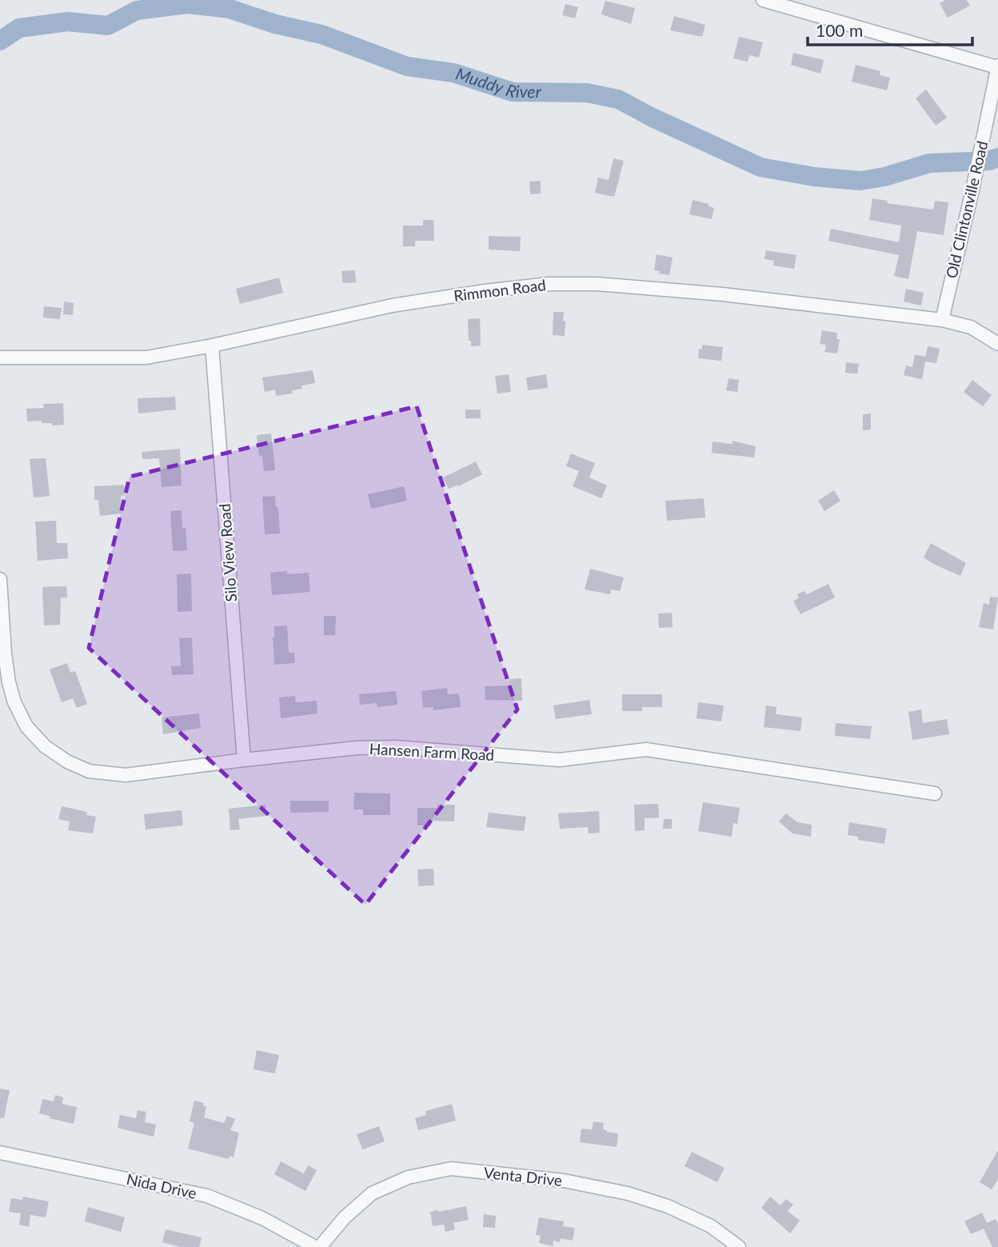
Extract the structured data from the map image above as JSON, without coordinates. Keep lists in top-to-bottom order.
{
  "streets": {
    "street": [
      "Old Clintonville Road",
      "Rimmon Road",
      "Silo View Road",
      "Hansen Farm Road",
      "Venta Drive",
      "Nida Drive"
    ]
  },
  "crossings": [
    ["Old Clintonville Road", "Rimmon Road"],
    ["Rimmon Road", "Silo View Road"],
    ["Silo View Road", "Hansen Farm Road"]
  ],
  "water": ["Muddy River"],
  "scale_bar": "100 m"
}
